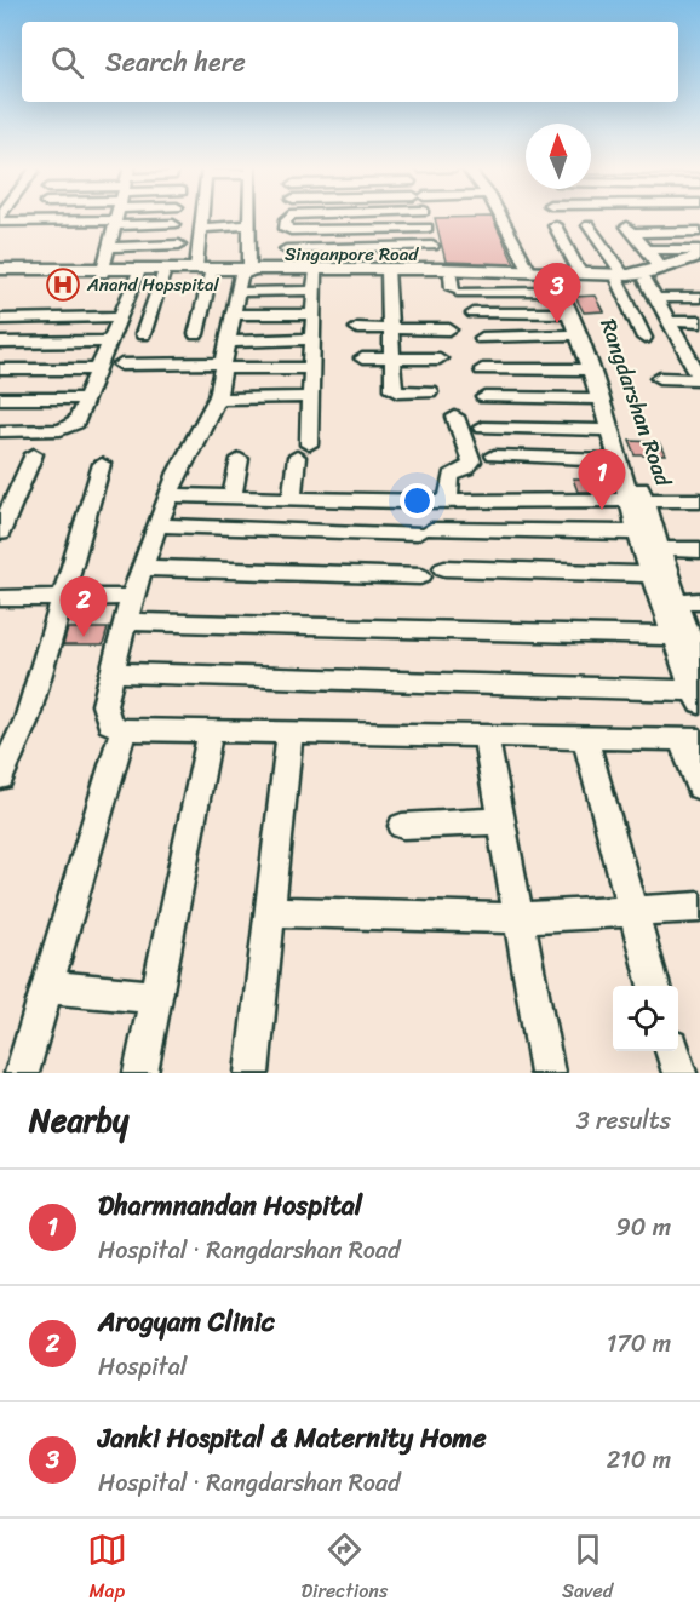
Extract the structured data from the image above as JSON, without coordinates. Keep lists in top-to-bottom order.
{
  "streets": {
    "main road": ["Singanpore Road"],
    "street": ["Rangdarshan Road"]
  },
  "crossings": [
    ["Singanpore Road", "Rangdarshan Road"]
  ],
  "places": {
    "hospital": ["Anand Hopspital"]
  },
  "north": "top",
  "page": {
    "search": "Search here",
    "pins": ["3", "1", "2"],
    "heading": ["Nearby", "3 results"],
    "list": [
      {
        "mark": "1",
        "name": "Dharmnandan Hospital",
        "note": "Hospital · Rangdarshan Road",
        "value": "90 m"
      },
      {
        "mark": "2",
        "name": "Arogyam Clinic",
        "note": "Hospital",
        "value": "170 m"
      },
      {
        "mark": "3",
        "name": "Janki Hospital & Maternity Home",
        "note": "Hospital · Rangdarshan Road",
        "value": "210 m"
      }
    ],
    "nav": ["Map", "Directions", "Saved"]
  }
}
